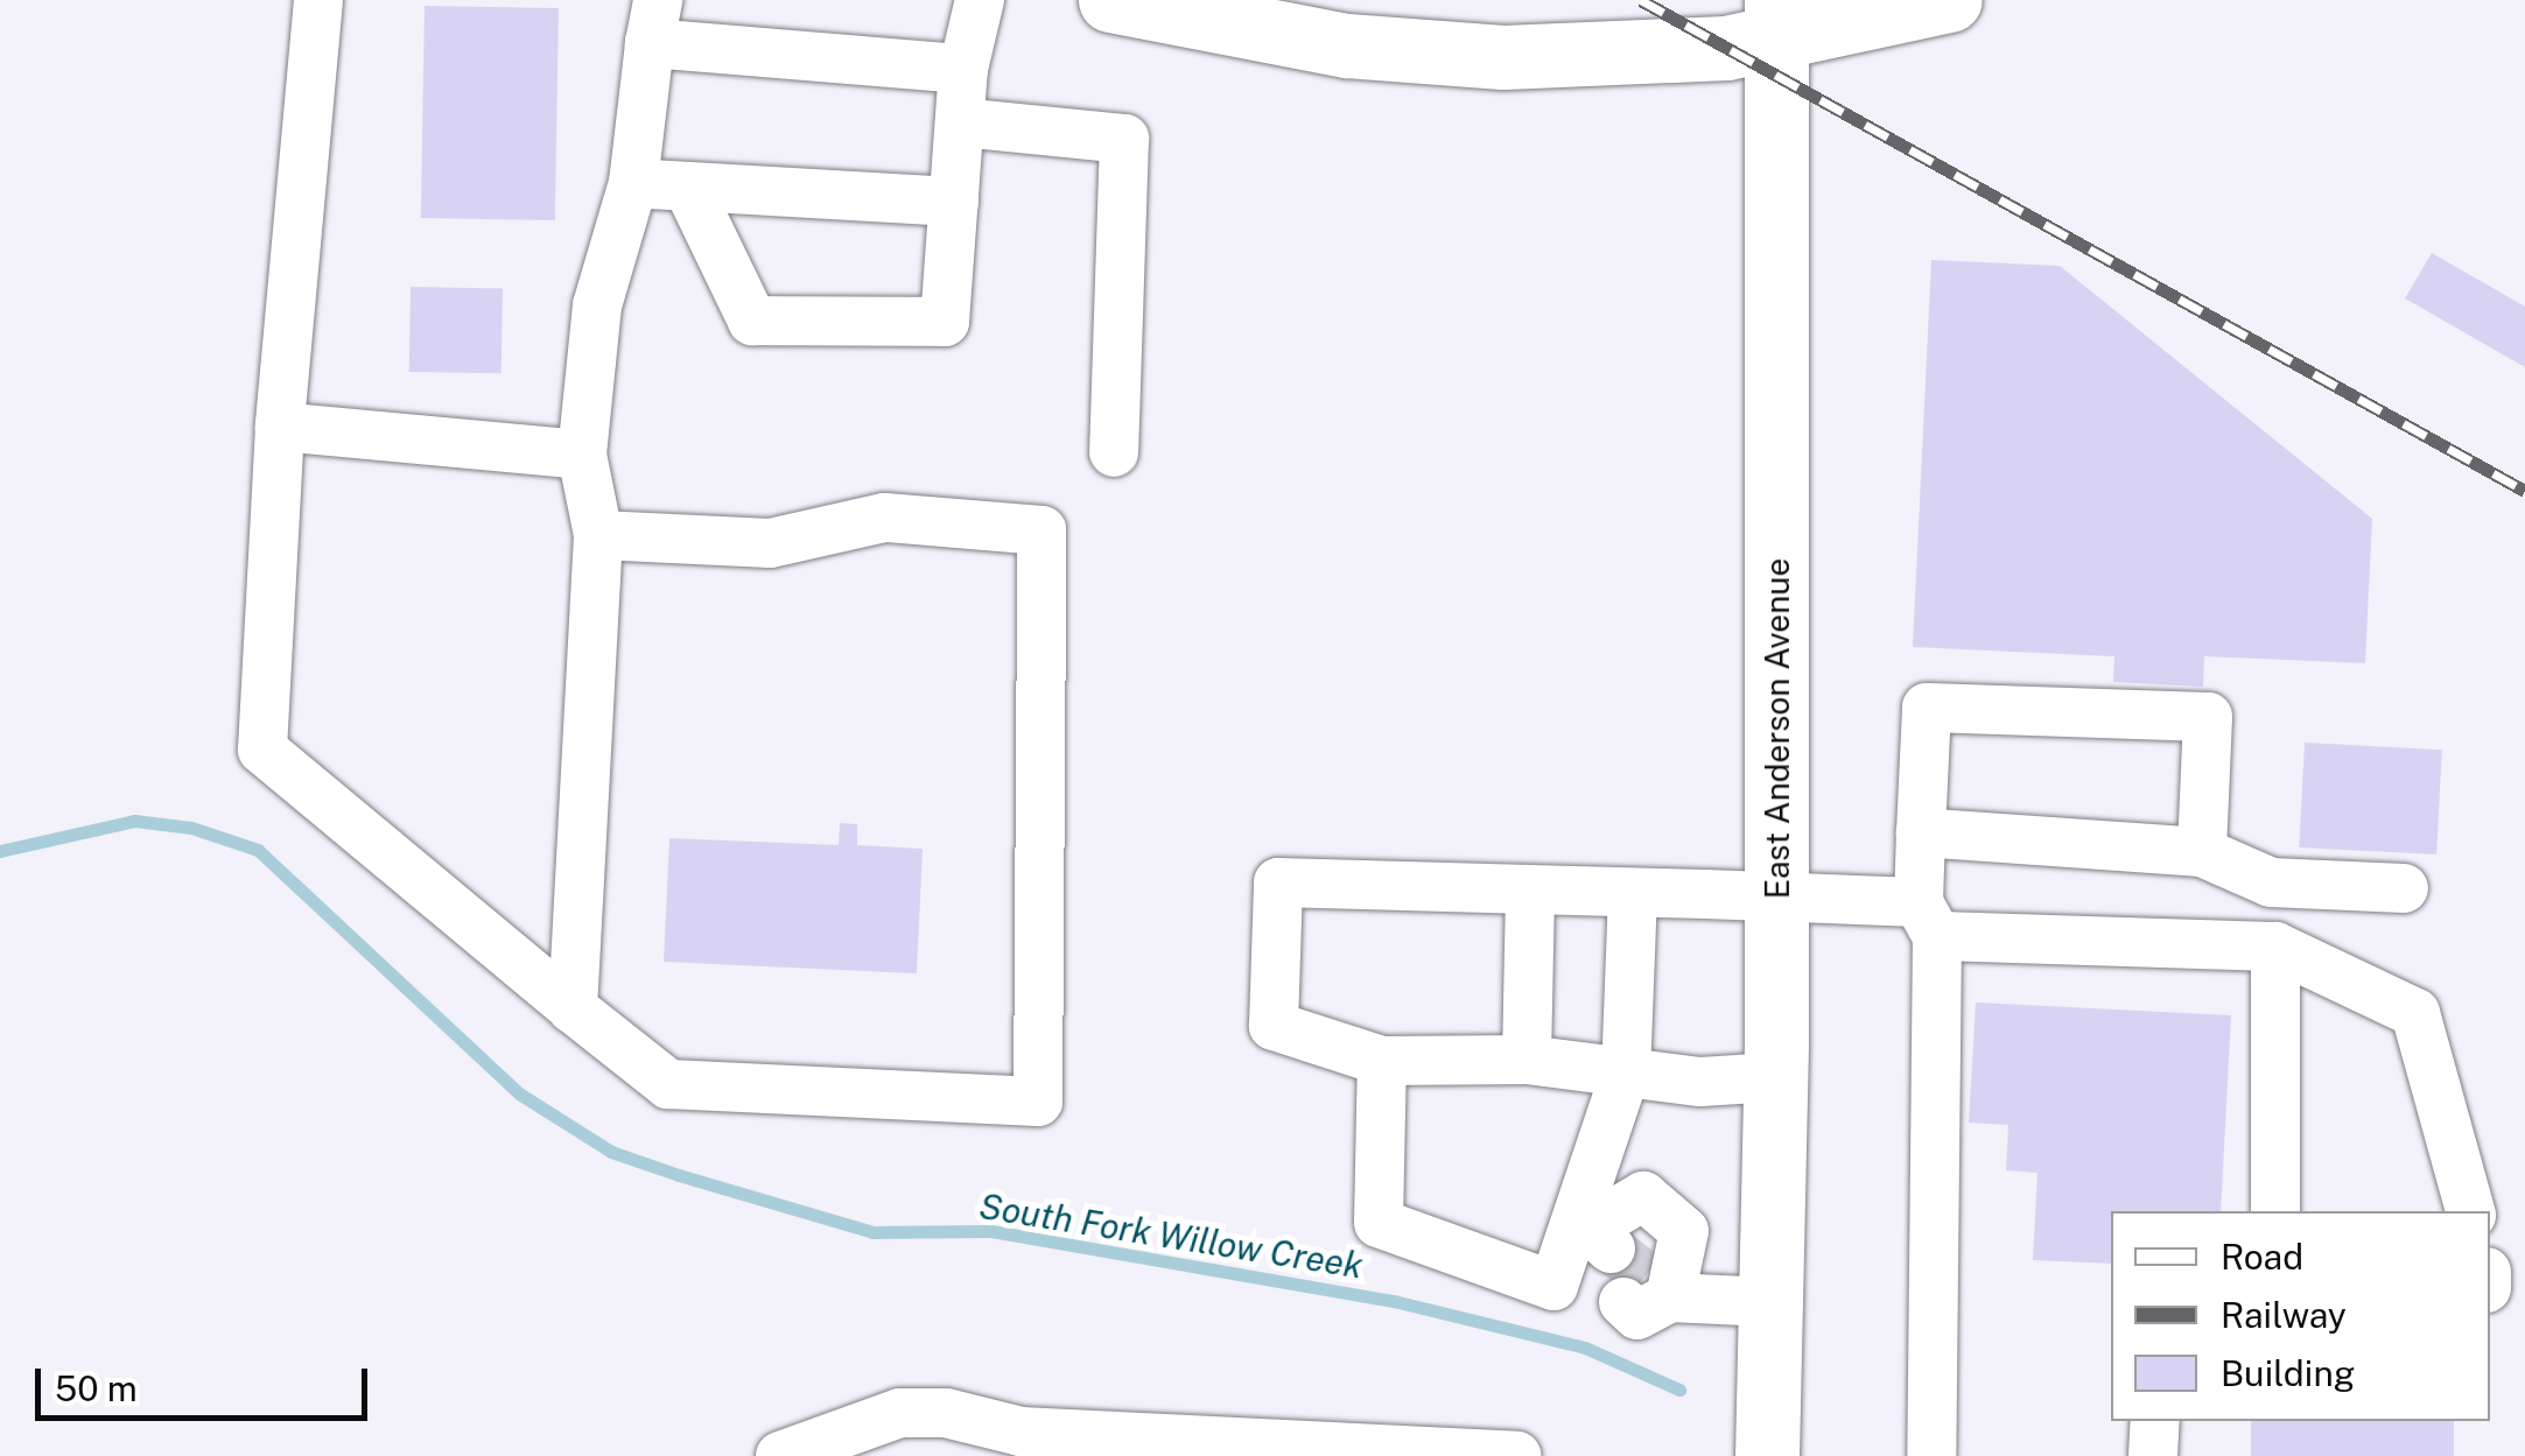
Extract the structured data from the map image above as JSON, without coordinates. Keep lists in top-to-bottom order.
{
  "streets": {
    "main road": ["East Anderson Avenue"]
  },
  "water": ["South Fork Willow Creek"],
  "legend": ["Road", "Railway", "Building"],
  "scale_bar": "50 m"
}
